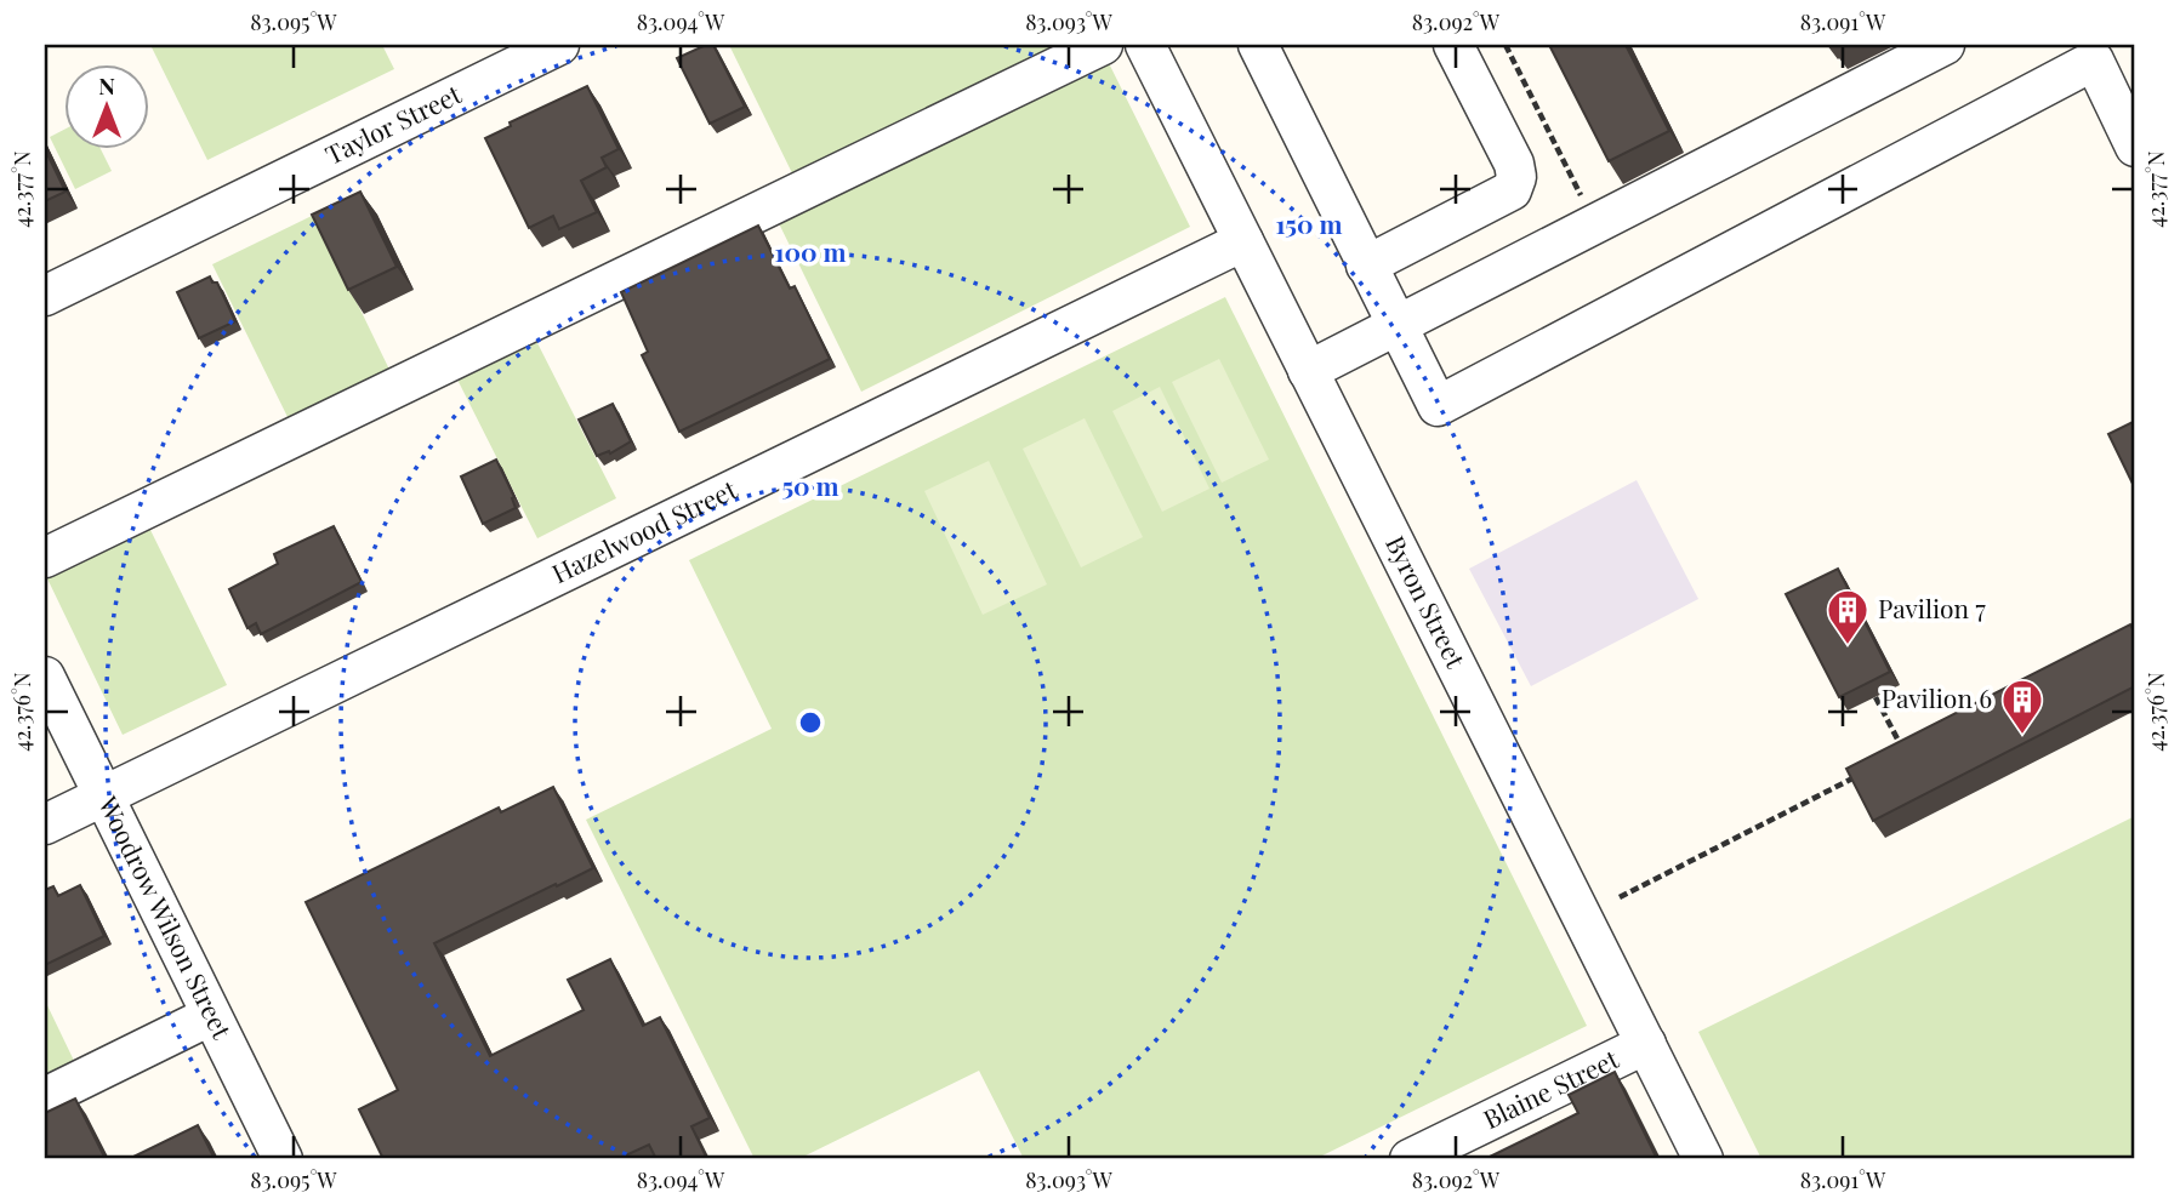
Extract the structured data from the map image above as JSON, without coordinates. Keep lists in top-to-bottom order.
{
  "streets": {
    "street": [
      "Taylor Street",
      "Hazelwood Street",
      "Byron Street",
      "Woodrow Wilson Street",
      "Blaine Street"
    ]
  },
  "crossings": [
    ["Hazelwood Street", "Byron Street"],
    ["Hazelwood Street", "Woodrow Wilson Street"],
    ["Byron Street", "Blaine Street"]
  ],
  "places": {
    "building": ["Pavilion 7", "Pavilion 6"]
  },
  "north": "top",
  "coordinates": [
    "83.095°W",
    "83.094°W",
    "83.093°W",
    "83.092°W",
    "83.091°W",
    "42.377°N",
    "42.376°N"
  ],
  "rings": ["150 m", "100 m", "50 m"]
}
